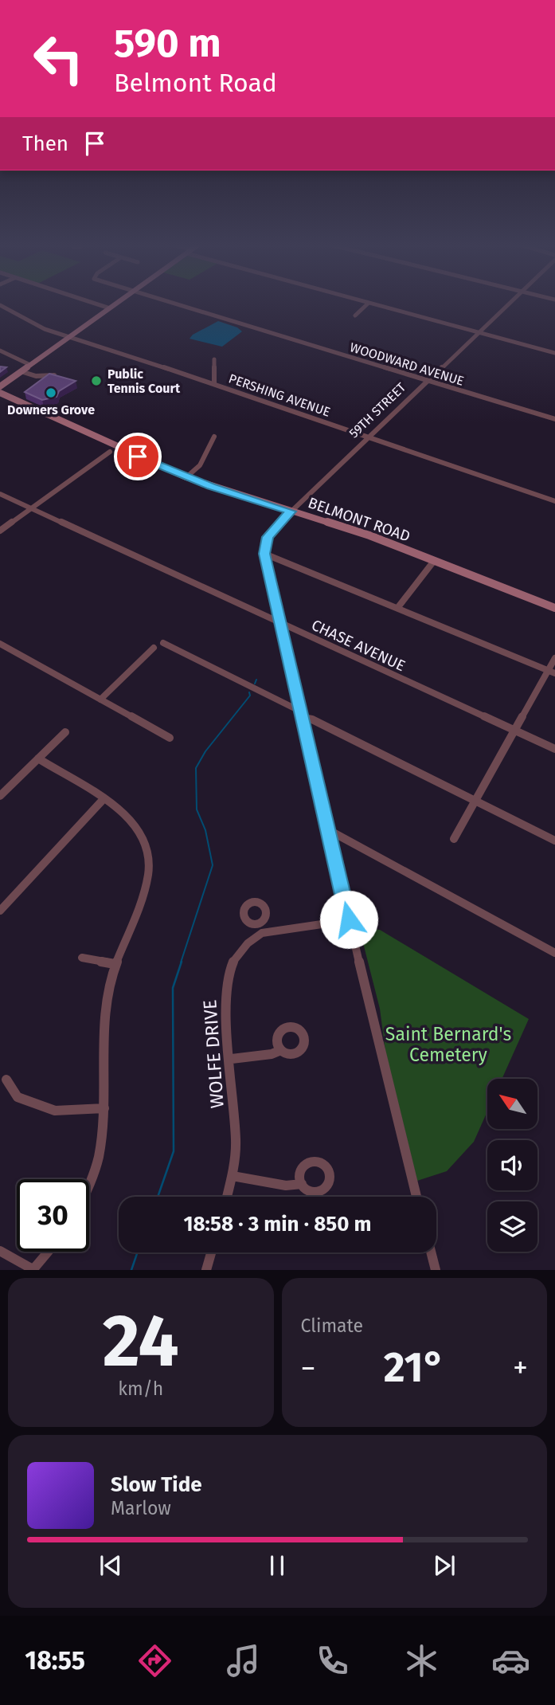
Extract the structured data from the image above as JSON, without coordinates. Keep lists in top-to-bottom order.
{
  "streets": {
    "main road": ["BELMONT ROAD"],
    "street": [
      "WOODWARD AVENUE",
      "PERSHING AVENUE",
      "59TH STREET",
      "CHASE AVENUE",
      "WOLFE DRIVE"
    ]
  },
  "crossings": [
    ["WOODWARD AVENUE", "59TH STREET"],
    ["PERSHING AVENUE", "59TH STREET"],
    ["59TH STREET", "BELMONT ROAD"]
  ],
  "parks": ["Saint Bernard's Cemetery"],
  "places": ["Public Tennis Court", "Downers Grove"],
  "north": "top left",
  "page": {
    "turn": ["590 m", "Belmont Road"],
    "then": "Then",
    "limit": "30",
    "trip": "18:58 · 3 min · 850 m",
    "tile": [
      ["24", "km/h"],
      "Climate"
    ],
    "heat": ["−", "21°", "+"],
    "song": ["Slow Tide", "Marlow"],
    "tabs": "18:55"
  }
}
